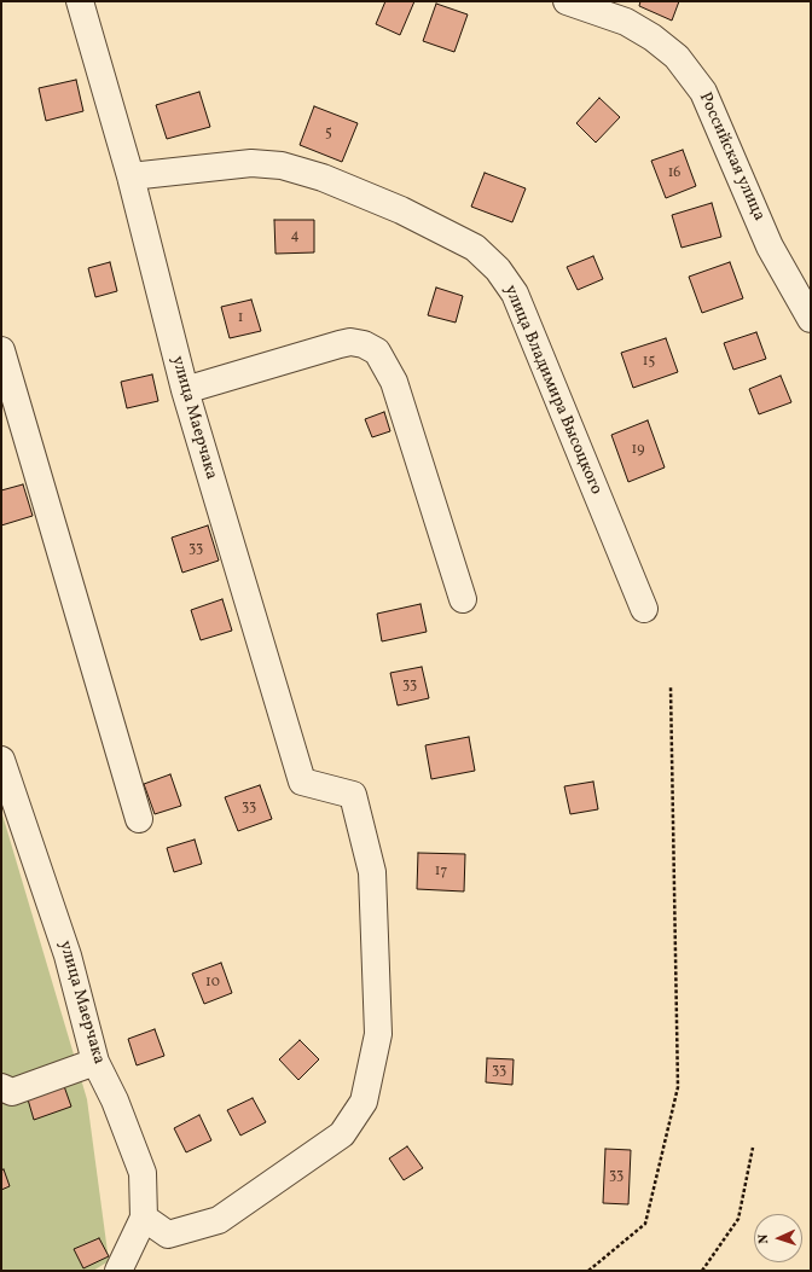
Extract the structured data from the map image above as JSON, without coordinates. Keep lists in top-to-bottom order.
{
  "streets": {
    "street": ["Российская улица", "улица Владимира Высоцкого", "улица Маерчака"]
  },
  "crossings": [
    ["улица Владимира Высоцкого", "улица Маерчака"]
  ],
  "house_numbers": [
    "5",
    "16",
    "4",
    "1",
    "15",
    "19",
    "33",
    "33",
    "33",
    "17",
    "10",
    "33",
    "33"
  ],
  "north": "left"
}
